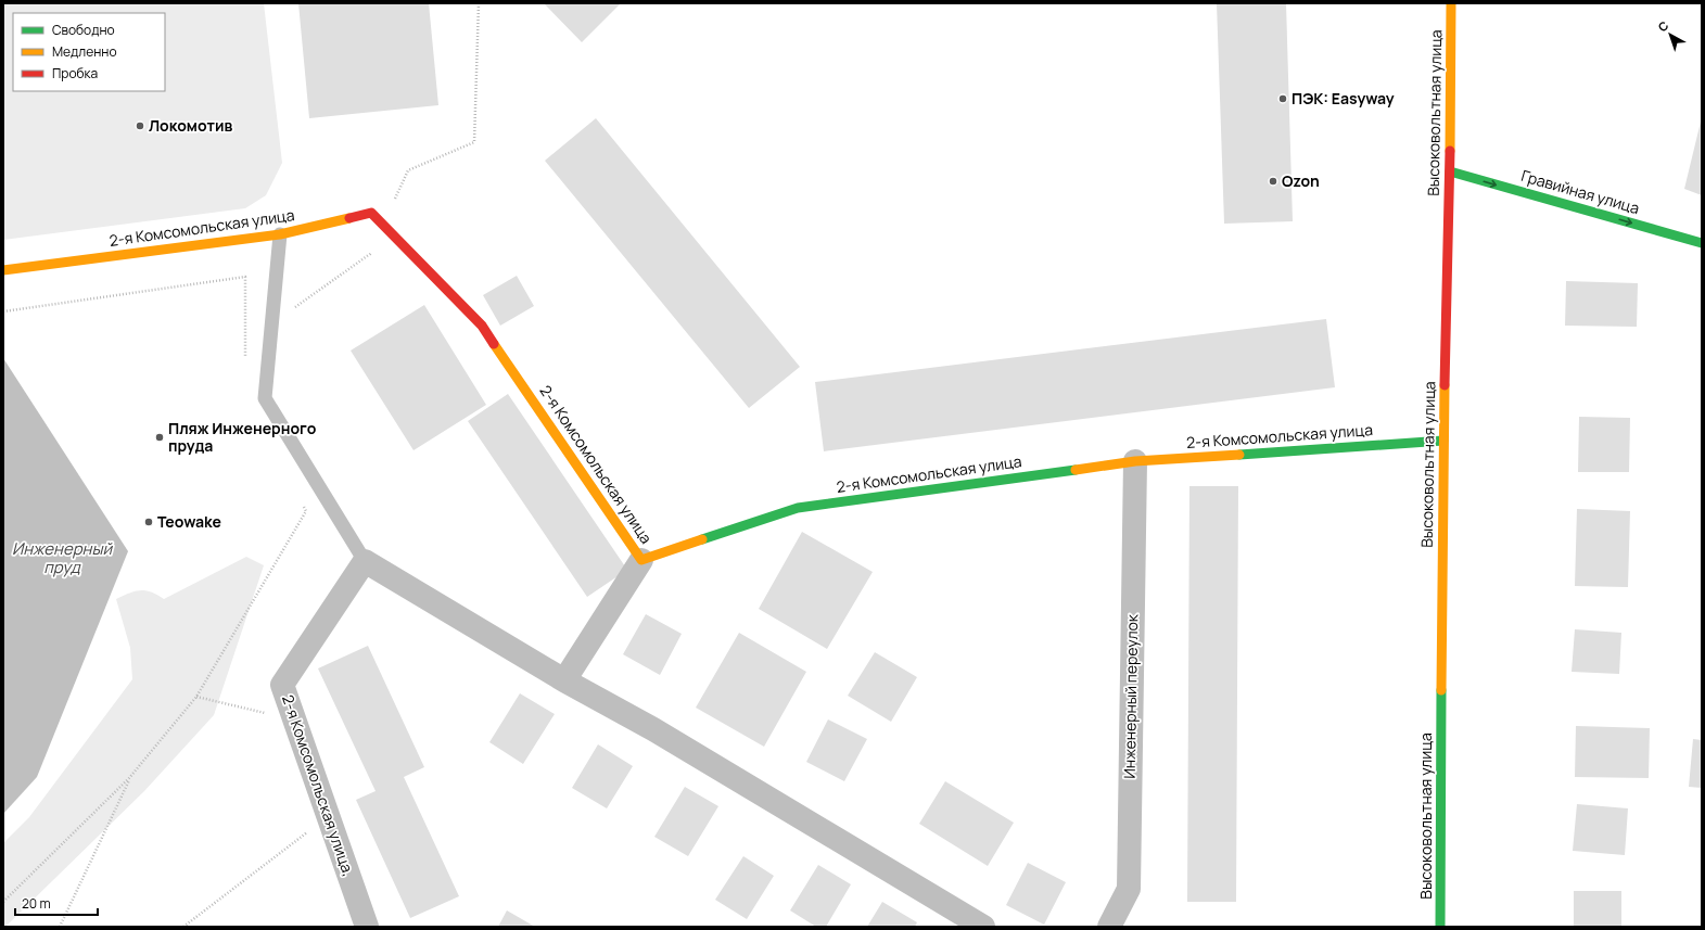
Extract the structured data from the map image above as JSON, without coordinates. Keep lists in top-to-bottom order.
{
  "streets": {
    "street": [
      "Высоковольтная улица",
      "Гравийная улица",
      "2-я Комсомольская улица",
      "Инженерный переулок",
      "2-я Комсомольская улица,"
    ]
  },
  "crossings": [
    ["Высоковольтная улица", "Гравийная улица"],
    ["Высоковольтная улица", "2-я Комсомольская улица"],
    ["2-я Комсомольская улица", "Инженерный переулок"]
  ],
  "one_way": ["Гравийная улица"],
  "water": ["Инженерный пруд"],
  "places": [
    "ПЭК: Easyway",
    "Локомотив",
    "Ozon",
    "Пляж Инженерного пруда",
    "Teowake"
  ],
  "legend": ["Свободно", "Медленно", "Пробка"],
  "scale_bar": "20 m",
  "north": "top left"
}
